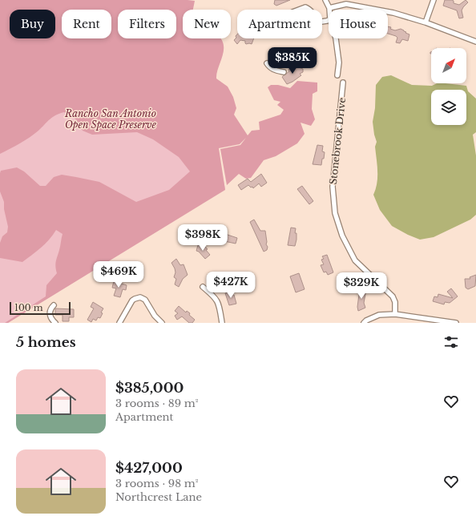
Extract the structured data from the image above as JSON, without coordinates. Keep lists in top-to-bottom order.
{
  "streets": {
    "street": ["Stonebrook Drive"]
  },
  "parks": ["Rancho San Antonio Open Space Preserve"],
  "scale_bar": "100 m",
  "north": "top right",
  "page": {
    "chip": [
      "Buy",
      "Rent",
      "Filters",
      "New",
      "Apartment",
      "House"
    ],
    "price": [
      "$385K",
      "$398K",
      "$469K",
      "$427K",
      "$329K"
    ],
    "scale": "100 m",
    "heading": "5 homes",
    "list": [
      {
        "name": "$385,000",
        "note": "3 rooms · 89 m² · Apartment"
      },
      {
        "name": "$427,000",
        "note": "3 rooms · 98 m² · Northcrest Lane"
      }
    ]
  }
}
